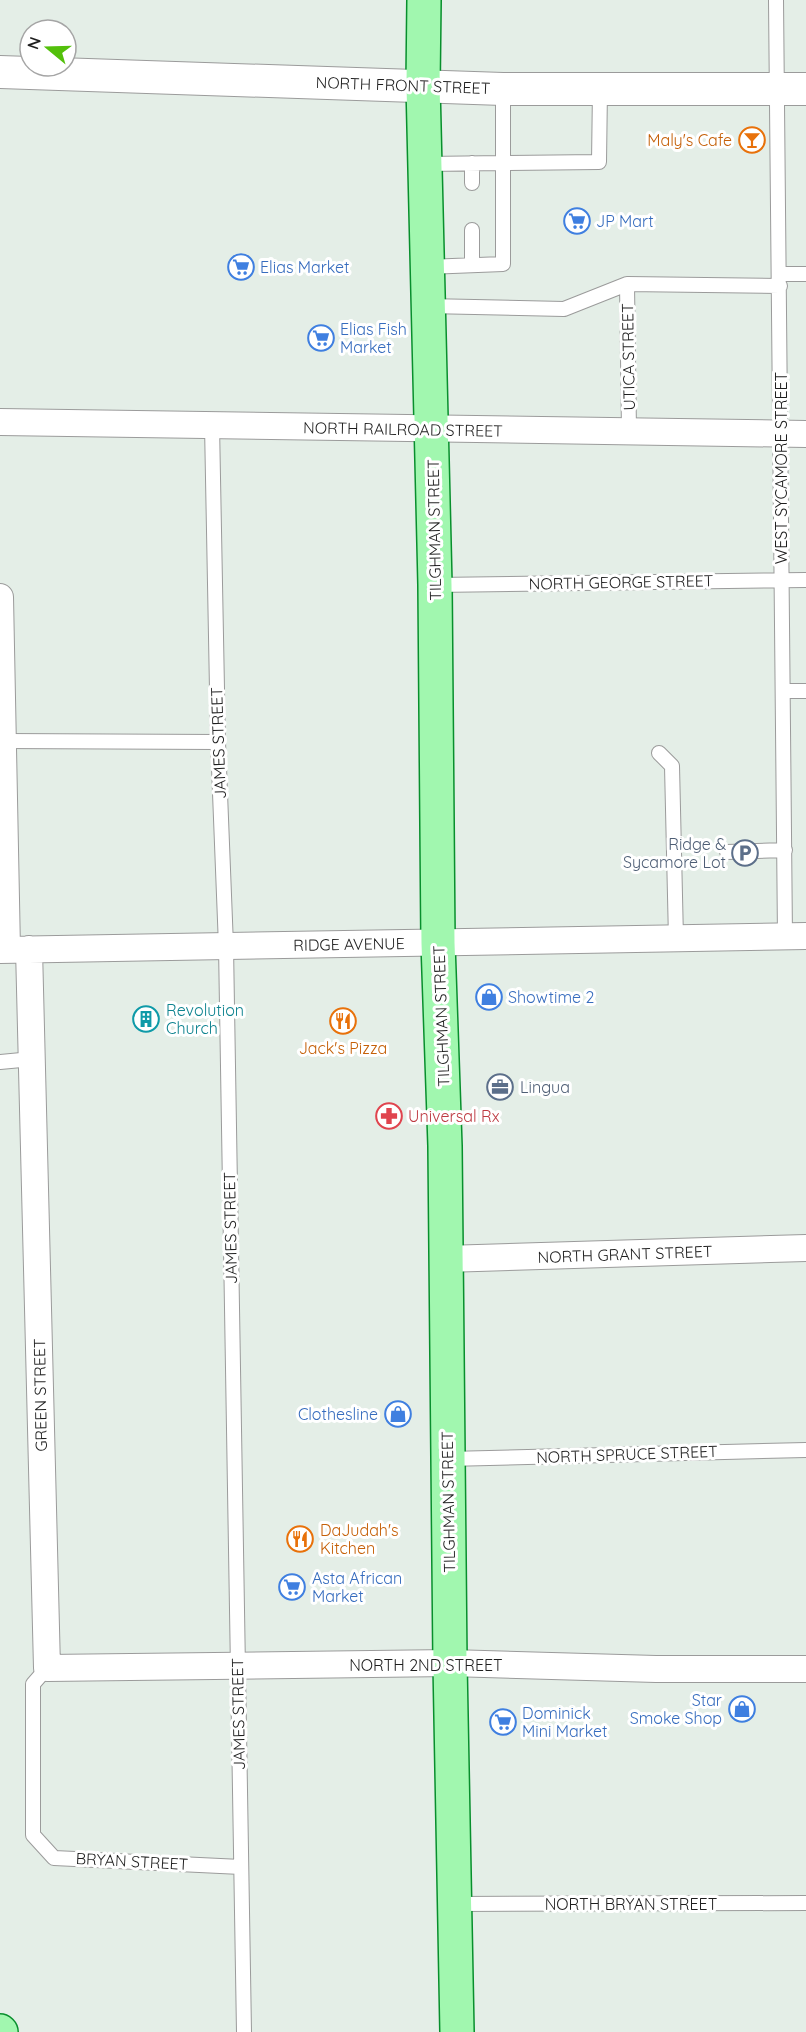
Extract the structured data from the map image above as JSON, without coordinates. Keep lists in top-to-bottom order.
{
  "streets": {
    "main road": ["TILGHMAN STREET"],
    "street": [
      "NORTH FRONT STREET",
      "NORTH RAILROAD STREET",
      "RIDGE AVENUE",
      "NORTH GRANT STREET",
      "GREEN STREET",
      "NORTH 2ND STREET"
    ],
    "lane": [
      "UTICA STREET",
      "WEST SYCAMORE STREET",
      "NORTH GEORGE STREET",
      "JAMES STREET",
      "NORTH SPRUCE STREET",
      "BRYAN STREET",
      "NORTH BRYAN STREET"
    ]
  },
  "crossings": [
    ["NORTH FRONT STREET", "WEST SYCAMORE STREET"],
    ["NORTH FRONT STREET", "TILGHMAN STREET"],
    ["UTICA STREET", "NORTH RAILROAD STREET"],
    ["NORTH RAILROAD STREET", "WEST SYCAMORE STREET"],
    ["NORTH RAILROAD STREET", "TILGHMAN STREET"],
    ["NORTH RAILROAD STREET", "JAMES STREET"],
    ["WEST SYCAMORE STREET", "NORTH GEORGE STREET"],
    ["WEST SYCAMORE STREET", "RIDGE AVENUE"],
    ["TILGHMAN STREET", "NORTH GEORGE STREET"],
    ["TILGHMAN STREET", "RIDGE AVENUE"],
    ["TILGHMAN STREET", "NORTH GRANT STREET"],
    ["TILGHMAN STREET", "NORTH SPRUCE STREET"],
    ["TILGHMAN STREET", "NORTH 2ND STREET"],
    ["TILGHMAN STREET", "NORTH BRYAN STREET"],
    ["JAMES STREET", "RIDGE AVENUE"],
    ["JAMES STREET", "NORTH 2ND STREET"],
    ["JAMES STREET", "BRYAN STREET"],
    ["RIDGE AVENUE", "GREEN STREET"],
    ["GREEN STREET", "NORTH 2ND STREET"],
    ["GREEN STREET", "BRYAN STREET"],
    ["NORTH 2ND STREET", "BRYAN STREET"]
  ],
  "places": {
    "bar": ["Maly's Cafe"],
    "supermarket": [
      "JP Mart",
      "Elias Market",
      "Elias Fish Market",
      "Asta African Market",
      "Dominick Mini Market"
    ],
    "parking": ["Ridge & Sycamore Lot"],
    "shop": ["Showtime 2", "Clothesline", "Star Smoke Shop"],
    "building": ["Revolution Church"],
    "restaurant": ["Jack's Pizza", "DaJudah's Kitchen"],
    "office": ["Lingua"],
    "pharmacy": ["Universal Rx"]
  },
  "north": "left"
}
